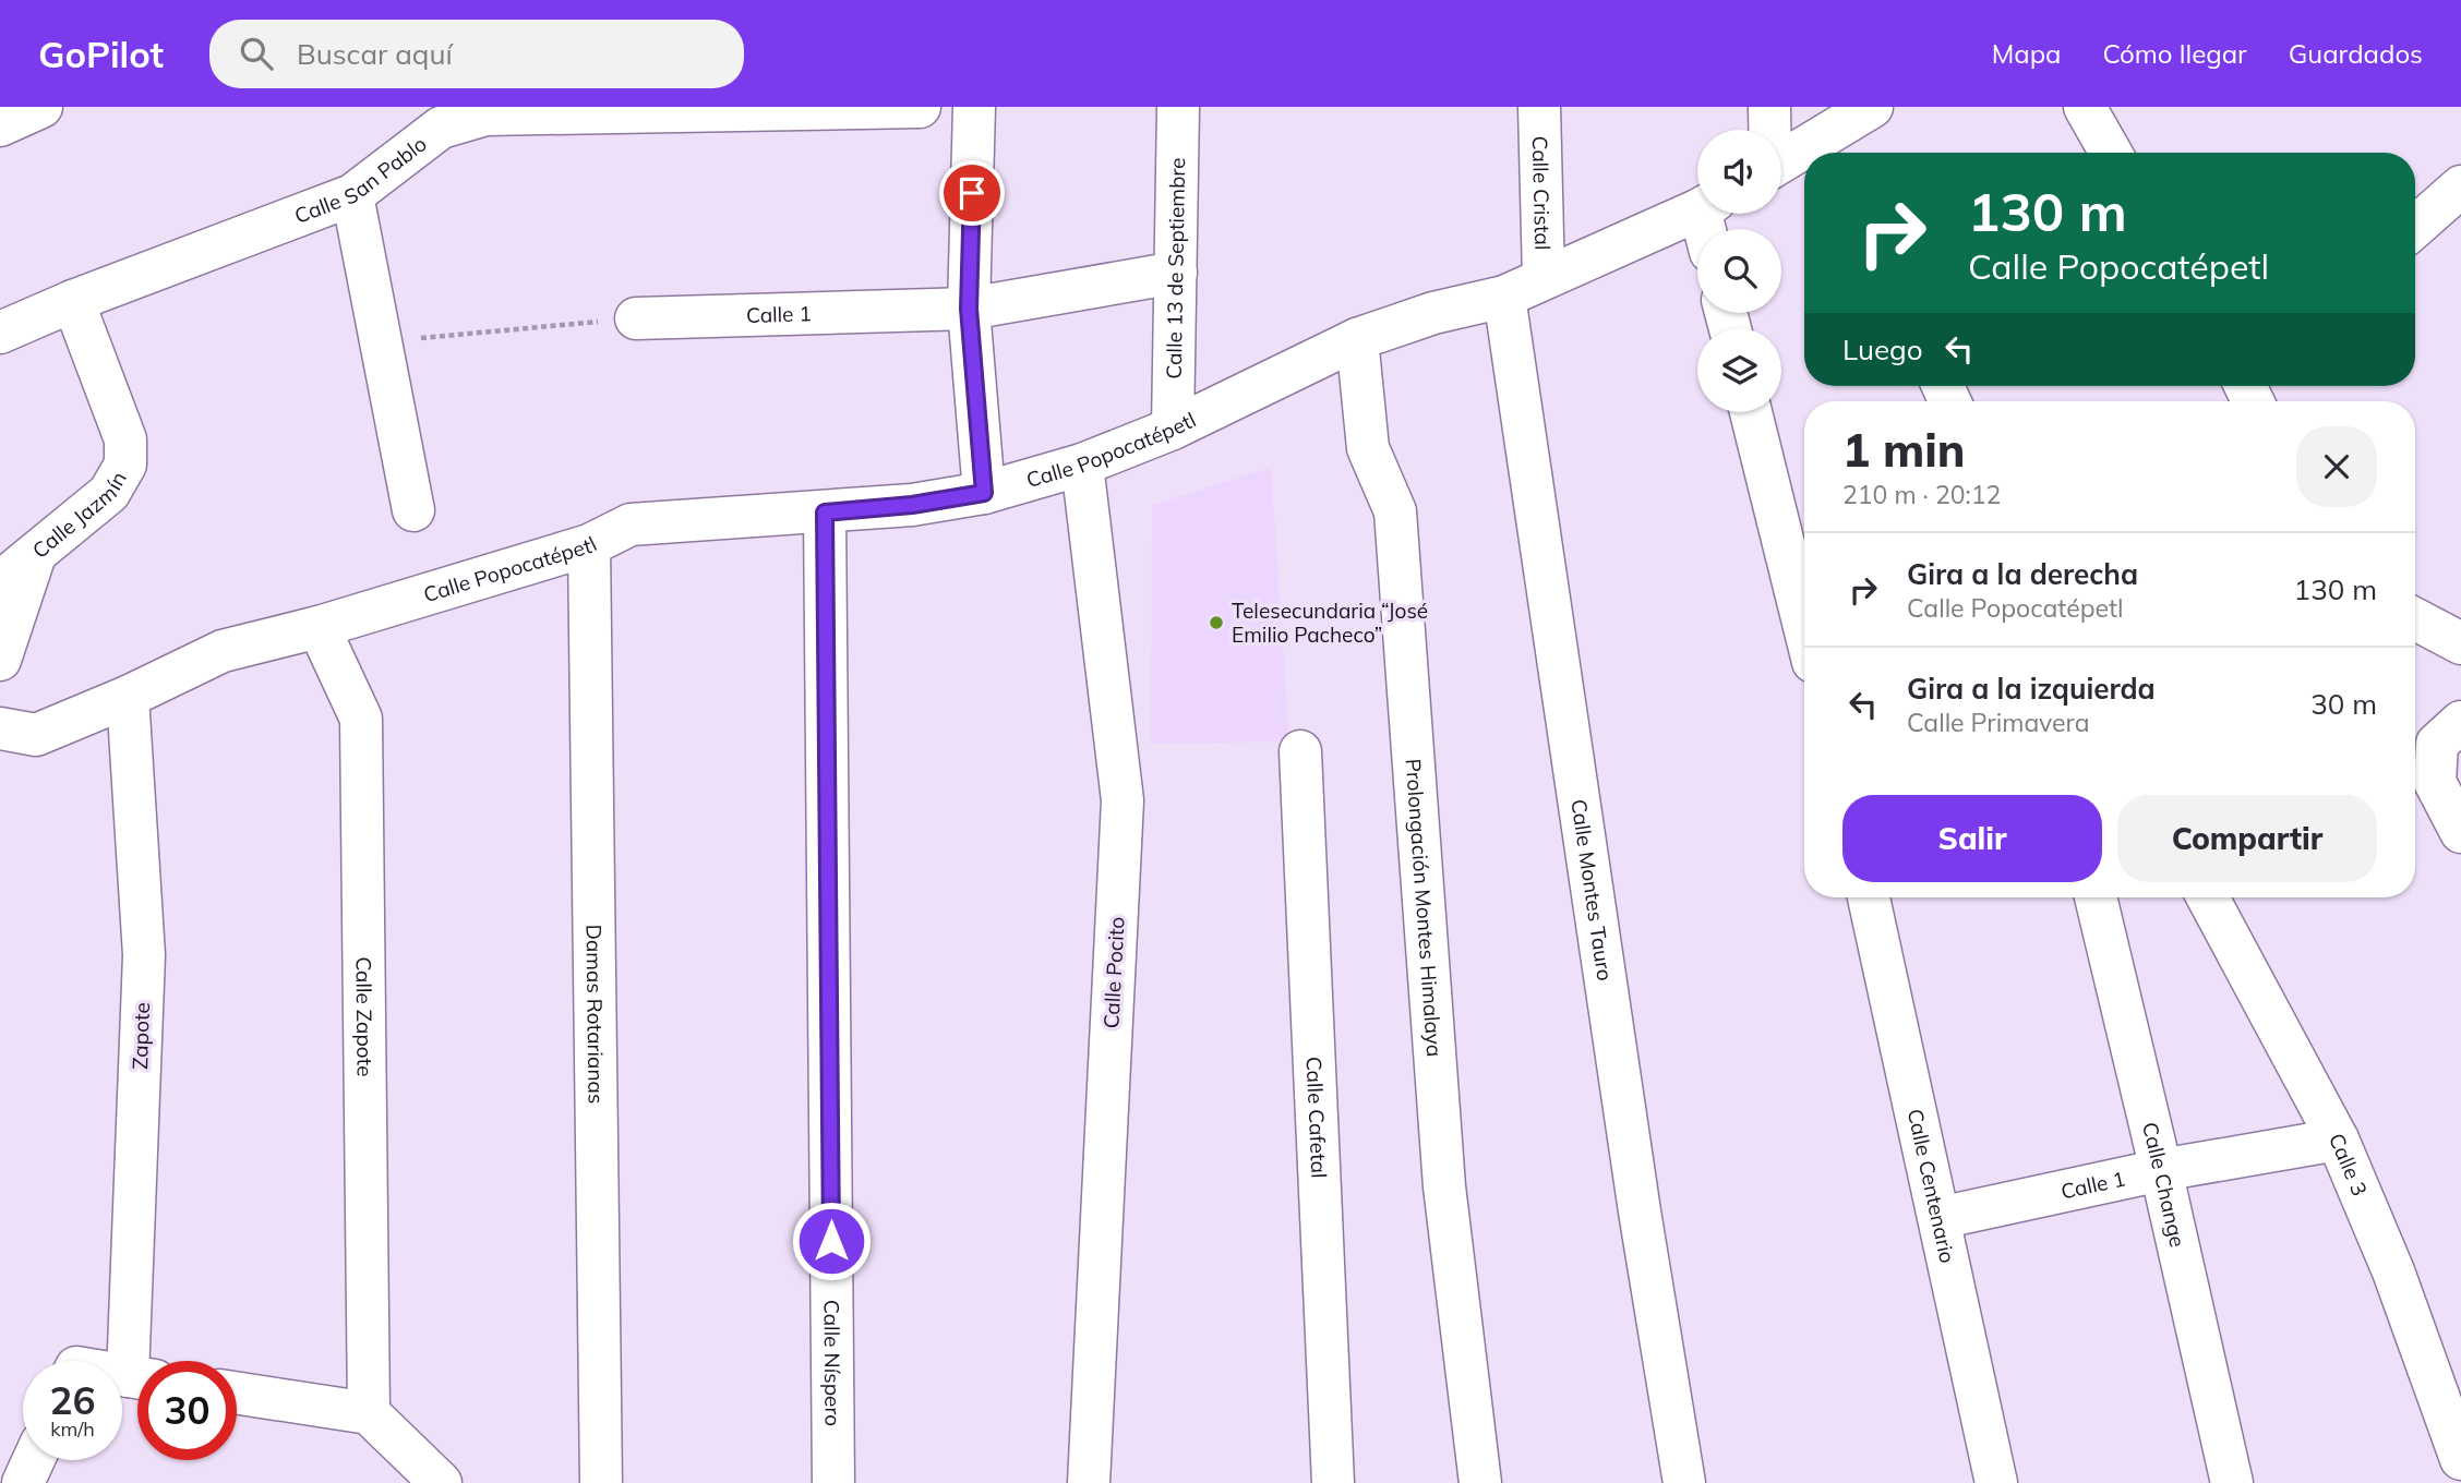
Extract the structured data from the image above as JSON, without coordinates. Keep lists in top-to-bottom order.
{
  "streets": {
    "street": [
      "Calle San Pablo",
      "Calle Cristal",
      "Calle 13 de Septiembre",
      "Calle 1",
      "Calle Popocatépetl",
      "Calle Jazmín",
      "Calle Montes Tauro",
      "Prolongación Montes Himalaya",
      "Calle Pocito",
      "Damas Rotarianas",
      "Calle Zapote",
      "Zapote",
      "Calle Cafetal",
      "Calle 3",
      "Calle Centenario",
      "Calle Change",
      "Calle Níspero"
    ]
  },
  "crossings": [
    ["Calle San Pablo", "Calle Jazmín"],
    ["Calle Cristal", "Calle Popocatépetl"],
    ["Calle 13 de Septiembre", "Calle 1"],
    ["Calle 13 de Septiembre", "Calle Popocatépetl"],
    ["Calle 1", "Calle 3"],
    ["Calle 1", "Calle Centenario"],
    ["Calle 1", "Calle Change"],
    ["Calle Popocatépetl", "Calle Montes Tauro"],
    ["Calle Popocatépetl", "Prolongación Montes Himalaya"],
    ["Calle Popocatépetl", "Calle Pocito"],
    ["Calle Popocatépetl", "Damas Rotarianas"],
    ["Calle Popocatépetl", "Calle Zapote"],
    ["Calle Popocatépetl", "Zapote"],
    ["Calle Popocatépetl", "Calle Níspero"]
  ],
  "places": ["Telesecundaria “José Emilio Pacheco”"],
  "page": {
    "header": "GoPilot",
    "search": "Buscar aquí",
    "nav": ["Mapa", "Cómo llegar", "Guardados"],
    "turn": ["130 m", "Calle Popocatépetl"],
    "then": "Luego",
    "heading": ["1 min", "210 m · 20:12"],
    "list": [
      {
        "name": "Gira a la derecha",
        "note": "Calle Popocatépetl",
        "value": "130 m"
      },
      {
        "name": "Gira a la izquierda",
        "note": "Calle Primavera",
        "value": "30 m"
      }
    ],
    "buttons": ["Salir", "Compartir"],
    "speed": "26 km/h",
    "limit": "30"
  }
}
